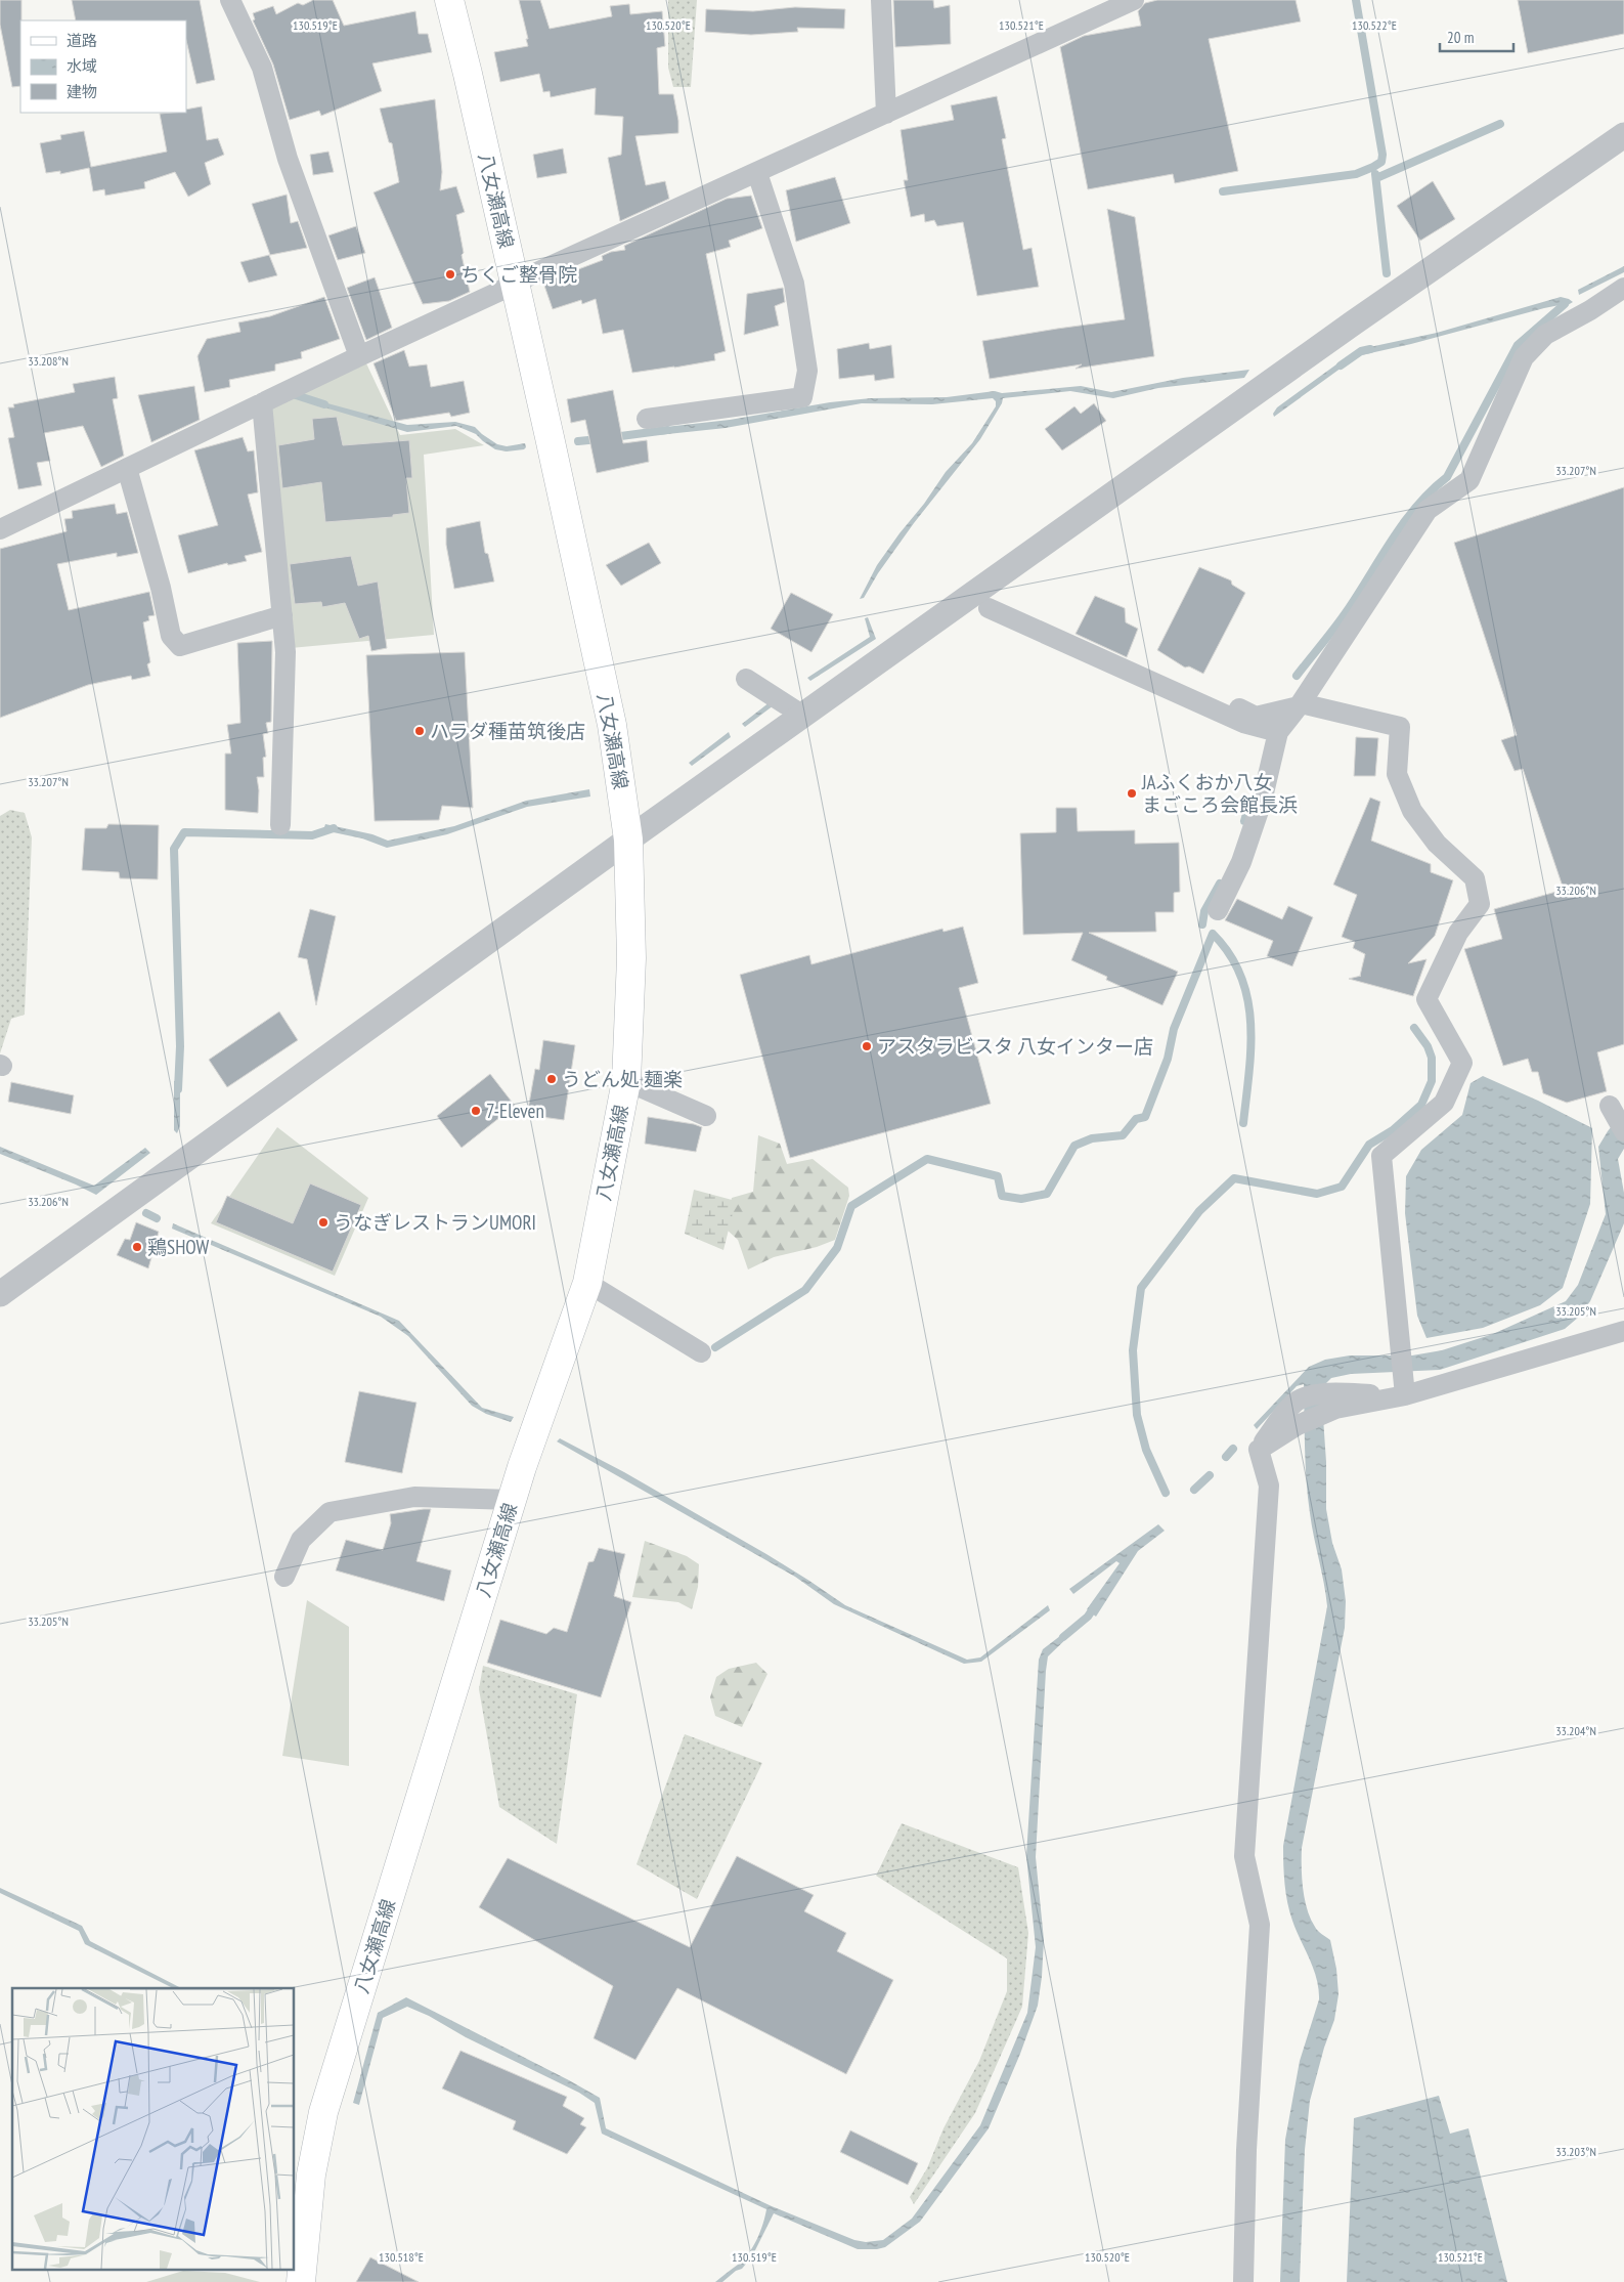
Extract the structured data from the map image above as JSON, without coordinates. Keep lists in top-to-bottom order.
{
  "streets": {
    "main road": ["八女瀬高線"]
  },
  "places": [
    "ちくご整骨院",
    "ハラダ種苗筑後店",
    "JAふくおか八女 まごころ会館長浜",
    "アスタラビスタ 八女インター店",
    "うどん処 麺楽",
    "7-Eleven",
    "うなぎレストランUMORI",
    "鶏SHOW"
  ],
  "legend": ["道路", "水域", "建物"],
  "scale_bar": "20 m",
  "coordinates": [
    "130.519°E",
    "130.520°E",
    "130.521°E",
    "130.522°E",
    "33.208°N",
    "33.207°N",
    "33.206°N",
    "33.205°N",
    "33.204°N",
    "33.203°N",
    "130.518°E"
  ]
}
